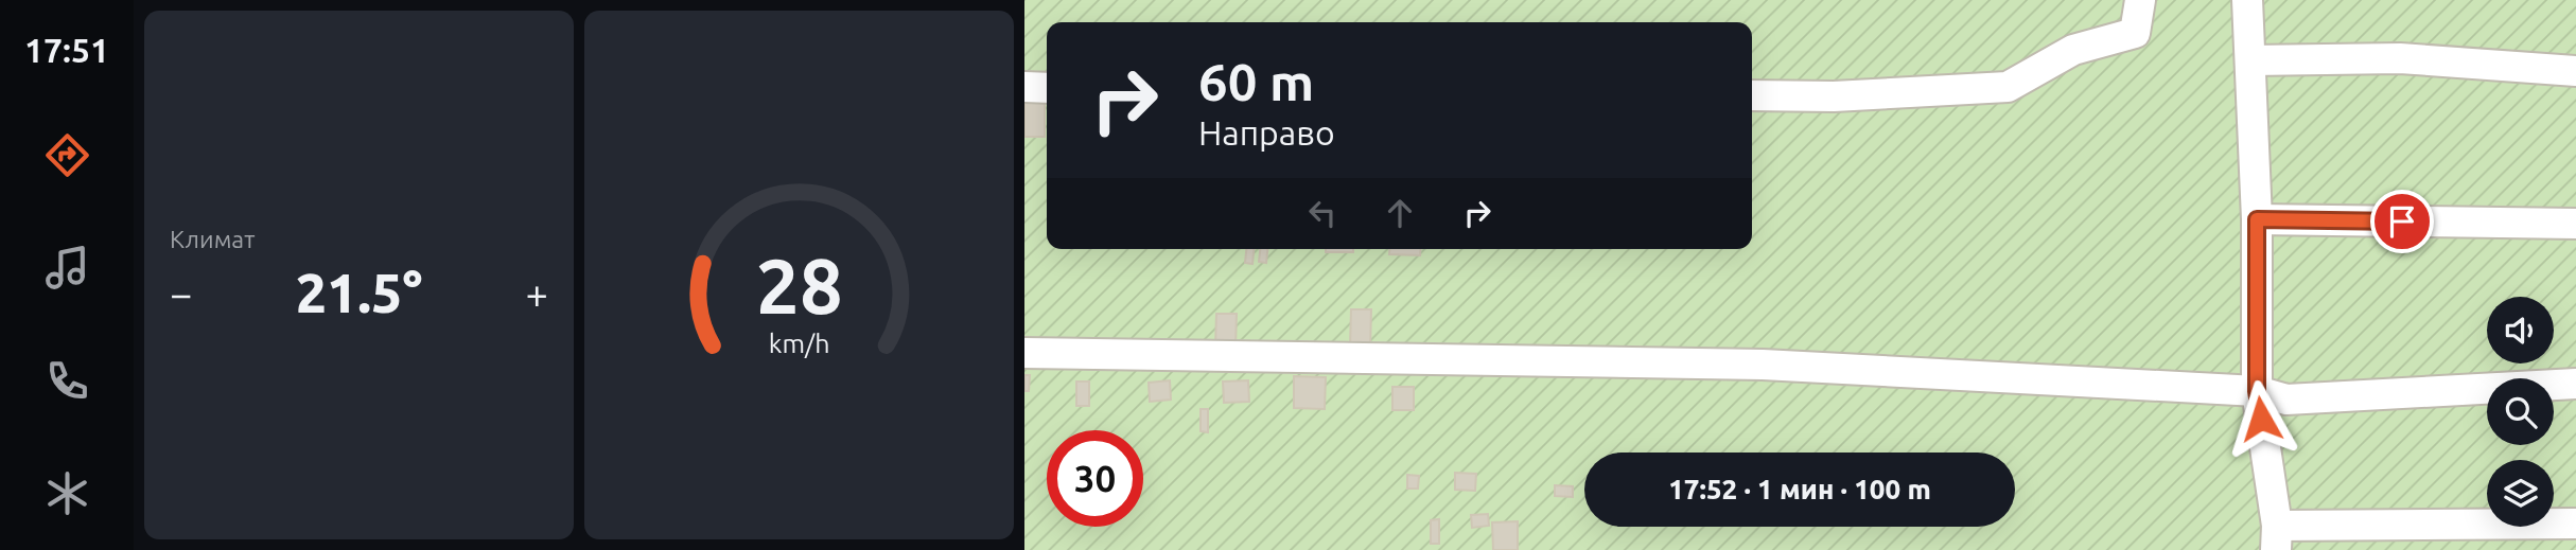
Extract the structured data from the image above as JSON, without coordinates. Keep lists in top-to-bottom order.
{
  "page": {
    "tabs": "17:51",
    "tile": "Климат",
    "turn": ["60 m", "Направо"],
    "heat": ["−", "21.5°", "+"],
    "limit": "30",
    "trip": "17:52 · 1 мин · 100 m",
    "gauge": ["28", "km/h"]
  }
}
